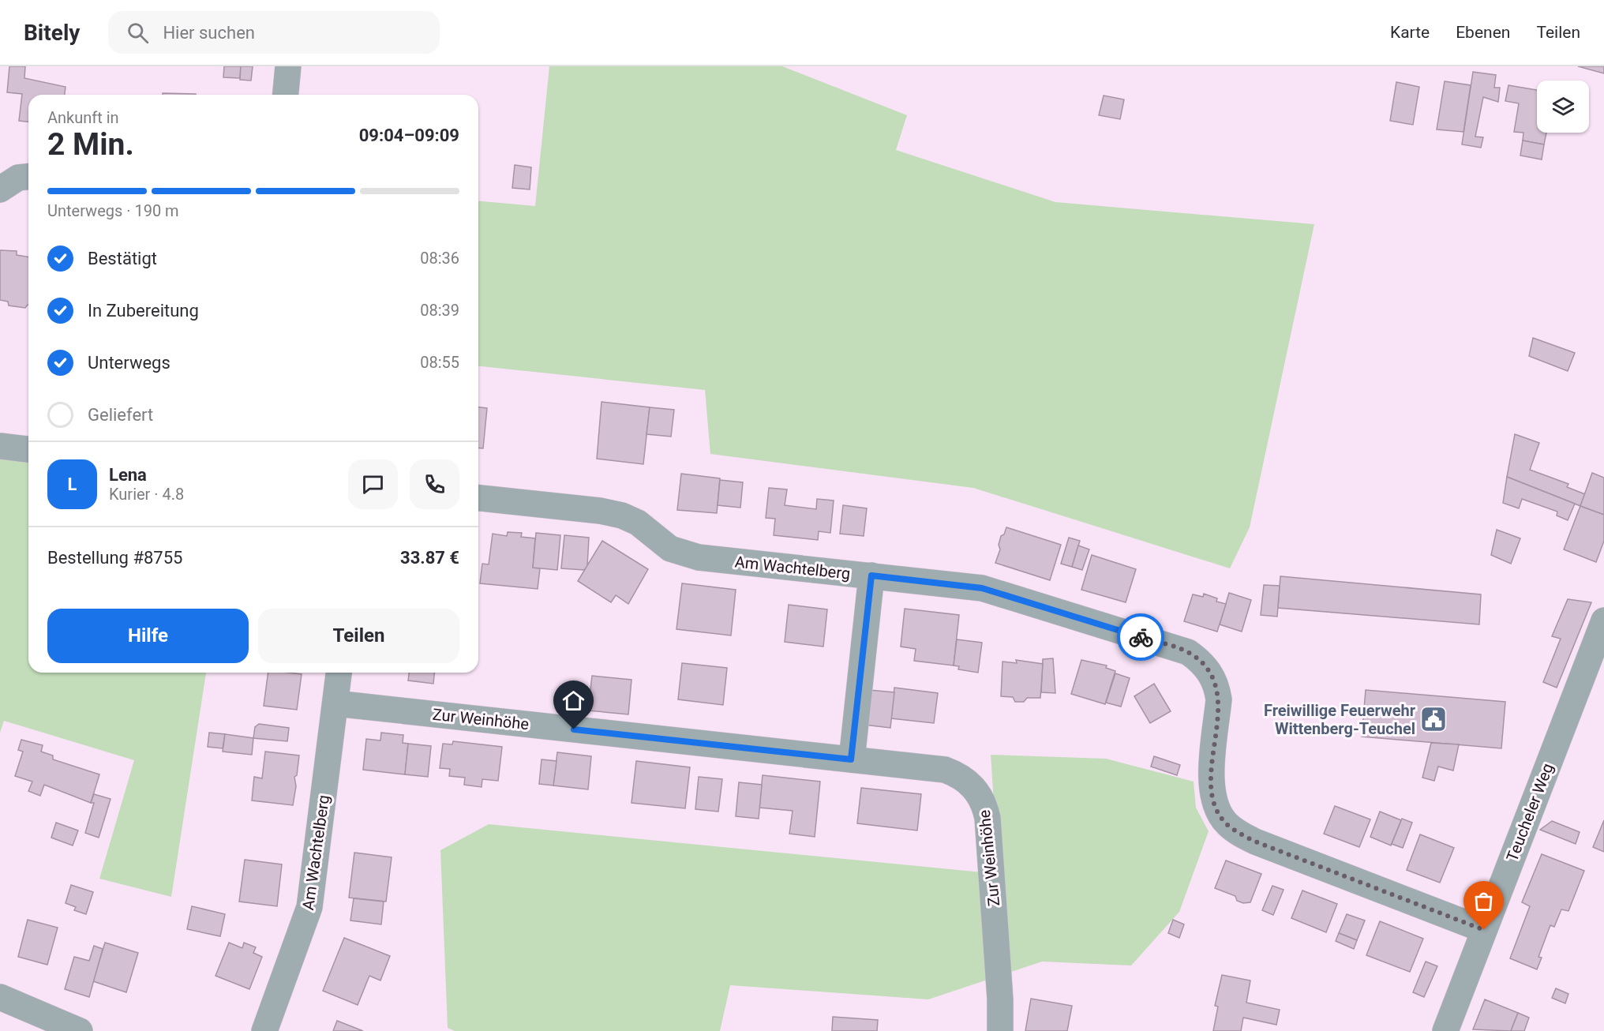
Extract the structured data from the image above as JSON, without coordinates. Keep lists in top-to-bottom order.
{
  "streets": {
    "street": ["Am Wachtelberg", "Zur Weinhöhe", "Teucheler Weg"]
  },
  "crossings": [
    ["Am Wachtelberg", "Zur Weinhöhe"],
    ["Am Wachtelberg", "Teucheler Weg"]
  ],
  "places": {
    "public building": ["Freiwillige Feuerwehr Wittenberg-Teuchel"]
  },
  "page": {
    "header": "Bitely",
    "search": "Hier suchen",
    "nav": ["Karte", "Ebenen", "Teilen"],
    "heading": ["2 Min.", "Ankunft in", "09:04–09:09"],
    "panel": [
      "Lena",
      "Kurier · 4.8",
      "Bestellung #8755",
      "33.87 €"
    ],
    "bar": "Unterwegs · 190 m",
    "list": [
      ["Bestätigt", "08:36"],
      ["In Zubereitung", "08:39"],
      ["Unterwegs", "08:55"],
      "Geliefert"
    ],
    "round": "L",
    "buttons": ["Hilfe", "Teilen"]
  }
}
